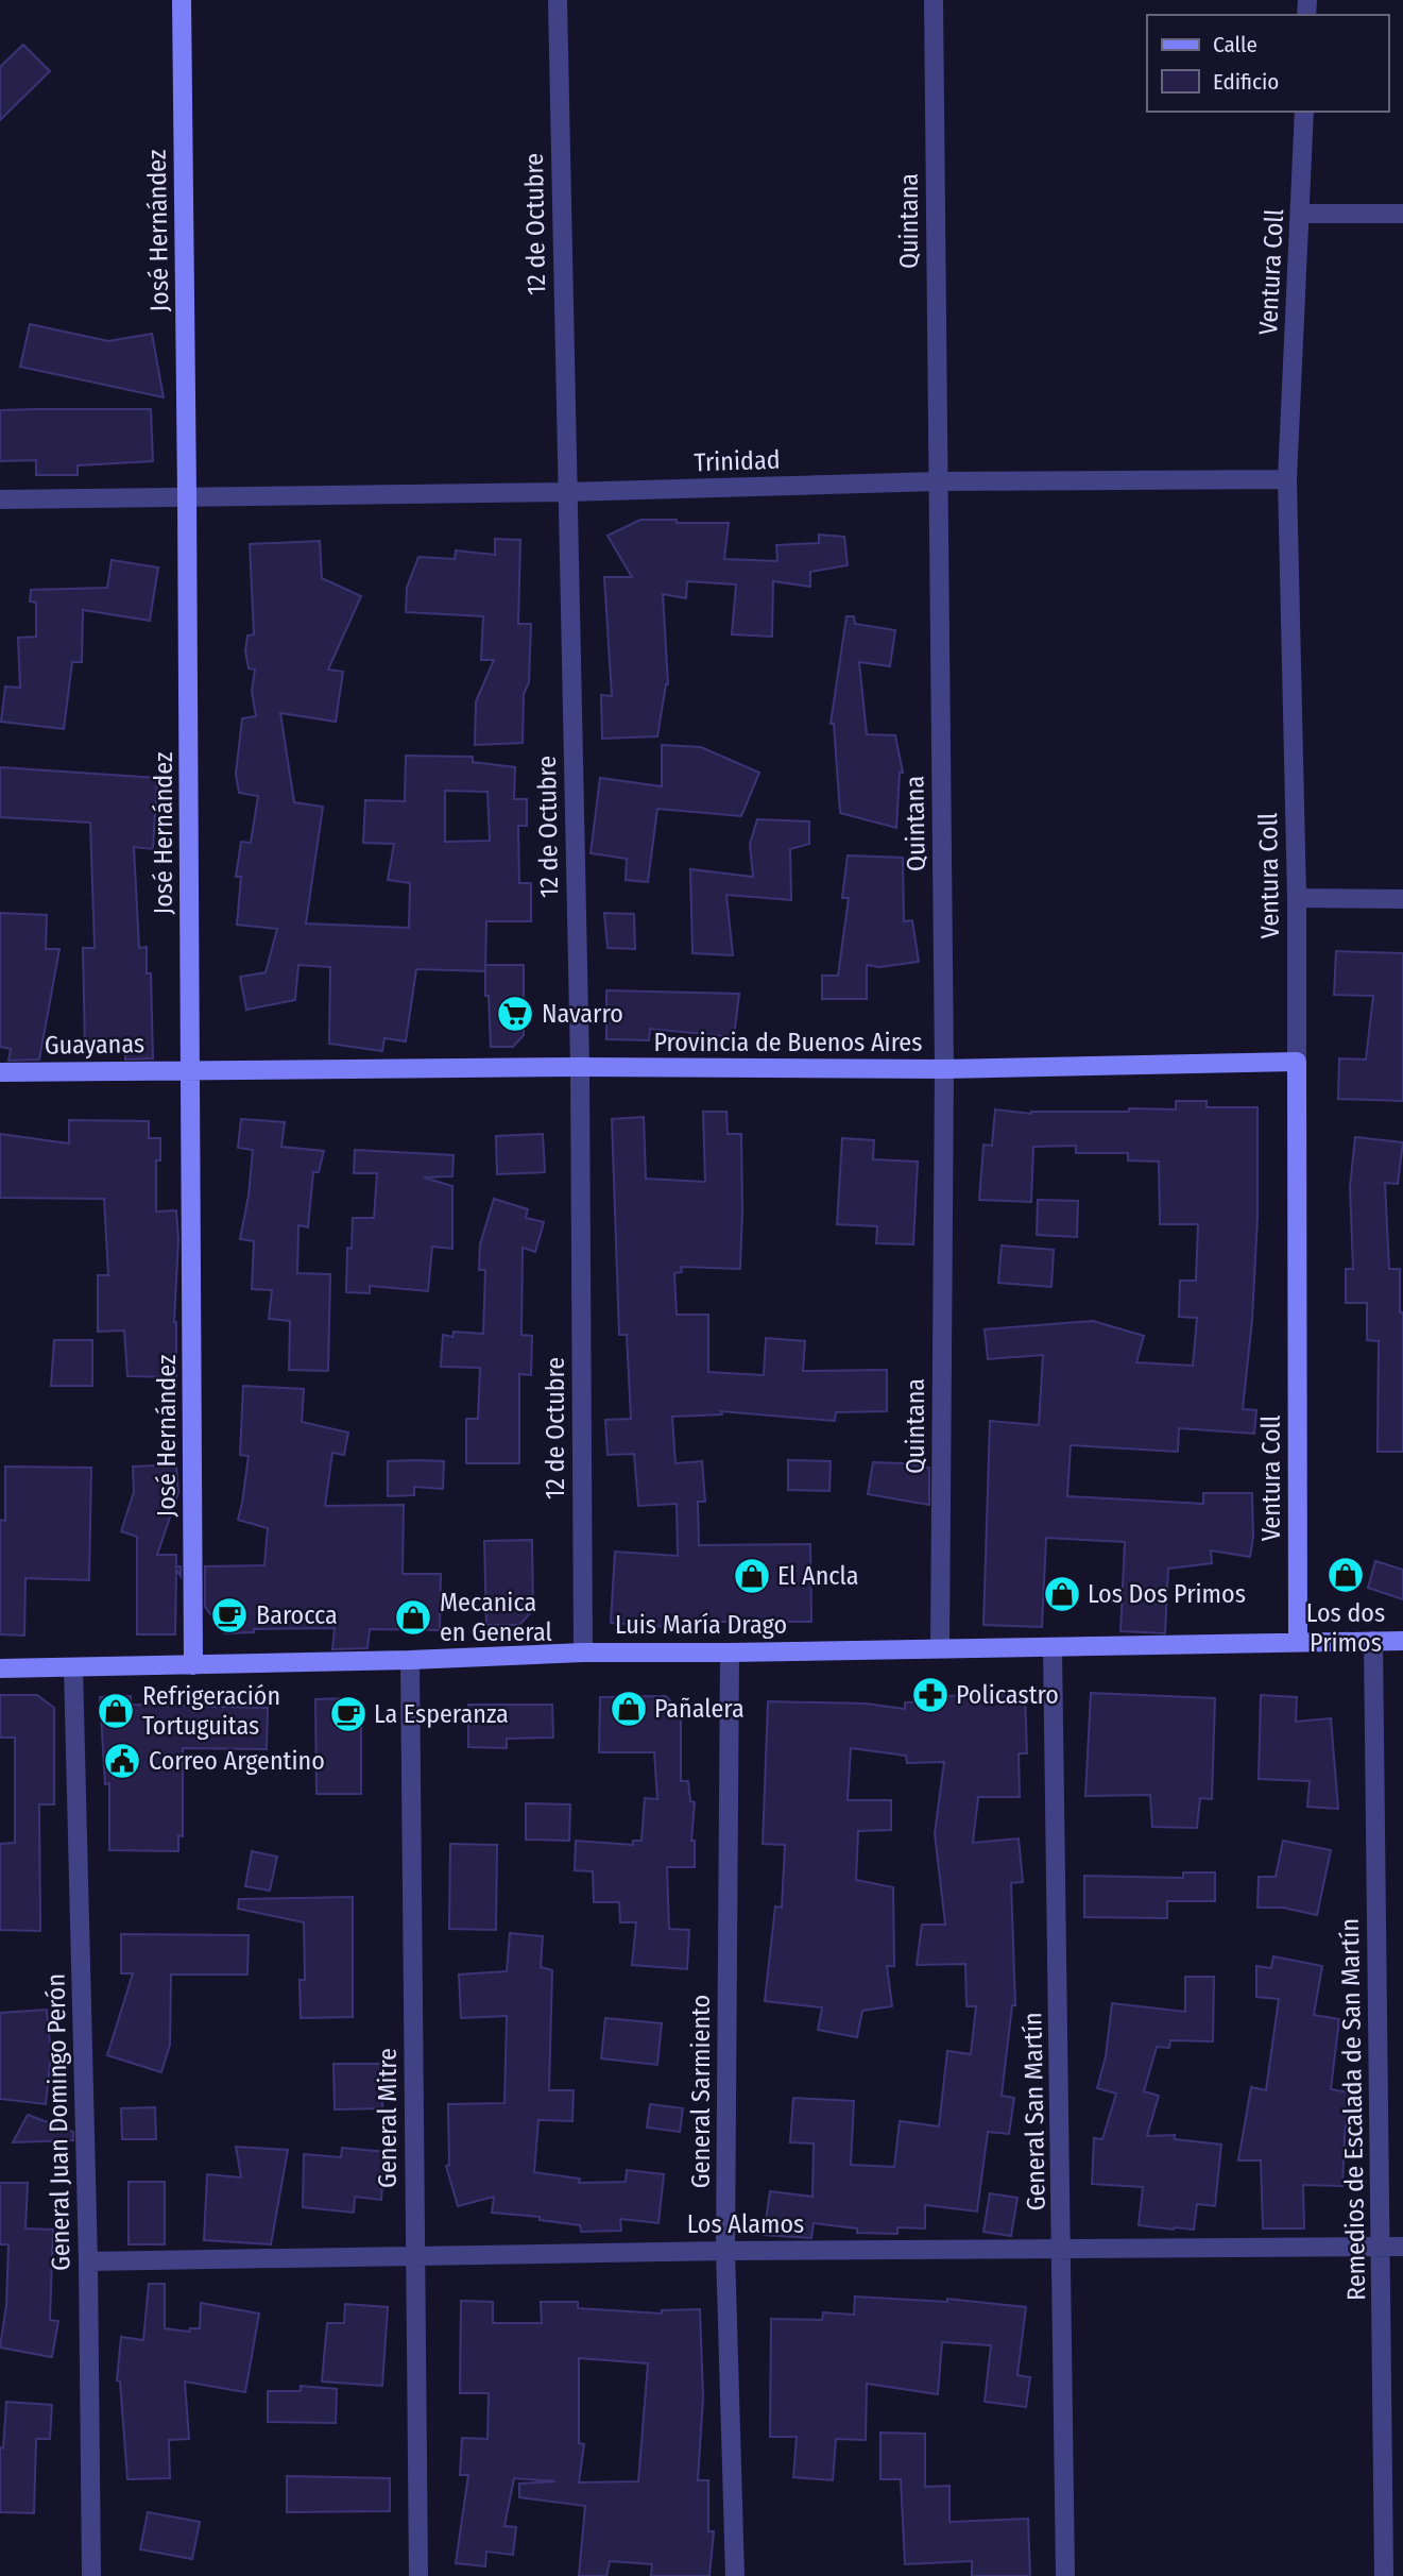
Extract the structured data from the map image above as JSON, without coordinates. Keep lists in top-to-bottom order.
{
  "streets": {
    "street": [
      "Quintana",
      "12 de Octubre",
      "José Hernández",
      "Ventura Coll",
      "Trinidad",
      "Provincia de Buenos Aires",
      "Guayanas",
      "Luis María Drago",
      "General Sarmiento",
      "Remedios de Escalada de San Martín",
      "General San Martín",
      "General Mitre",
      "General Juan Domingo Perón",
      "Los Alamos"
    ]
  },
  "crossings": [
    ["Quintana", "Trinidad"],
    ["Quintana", "Provincia de Buenos Aires"],
    ["Quintana", "Luis María Drago"],
    ["12 de Octubre", "Trinidad"],
    ["12 de Octubre", "Provincia de Buenos Aires"],
    ["12 de Octubre", "Luis María Drago"],
    ["José Hernández", "Trinidad"],
    ["José Hernández", "Provincia de Buenos Aires"],
    ["José Hernández", "Guayanas"],
    ["José Hernández", "Luis María Drago"],
    ["Ventura Coll", "Trinidad"],
    ["Ventura Coll", "Provincia de Buenos Aires"],
    ["Ventura Coll", "Luis María Drago"],
    ["Provincia de Buenos Aires", "Guayanas"],
    ["Luis María Drago", "General Sarmiento"],
    ["Luis María Drago", "Remedios de Escalada de San Martín"],
    ["Luis María Drago", "General San Martín"],
    ["Luis María Drago", "General Mitre"],
    ["Luis María Drago", "General Juan Domingo Perón"],
    ["General Sarmiento", "Los Alamos"],
    ["Remedios de Escalada de San Martín", "Los Alamos"],
    ["General San Martín", "Los Alamos"],
    ["General Mitre", "Los Alamos"],
    ["General Juan Domingo Perón", "Los Alamos"]
  ],
  "places": {
    "supermarket": ["Navarro"],
    "shop": [
      "Los dos Primos",
      "El Ancla",
      "Los Dos Primos",
      "Mecanica en General",
      "Pañalera",
      "Refrigeración Tortuguitas"
    ],
    "cafe": ["Barocca", "La Esperanza"],
    "pharmacy": ["Policastro"],
    "public building": ["Correo Argentino"]
  },
  "legend": ["Calle", "Edificio"]
}
